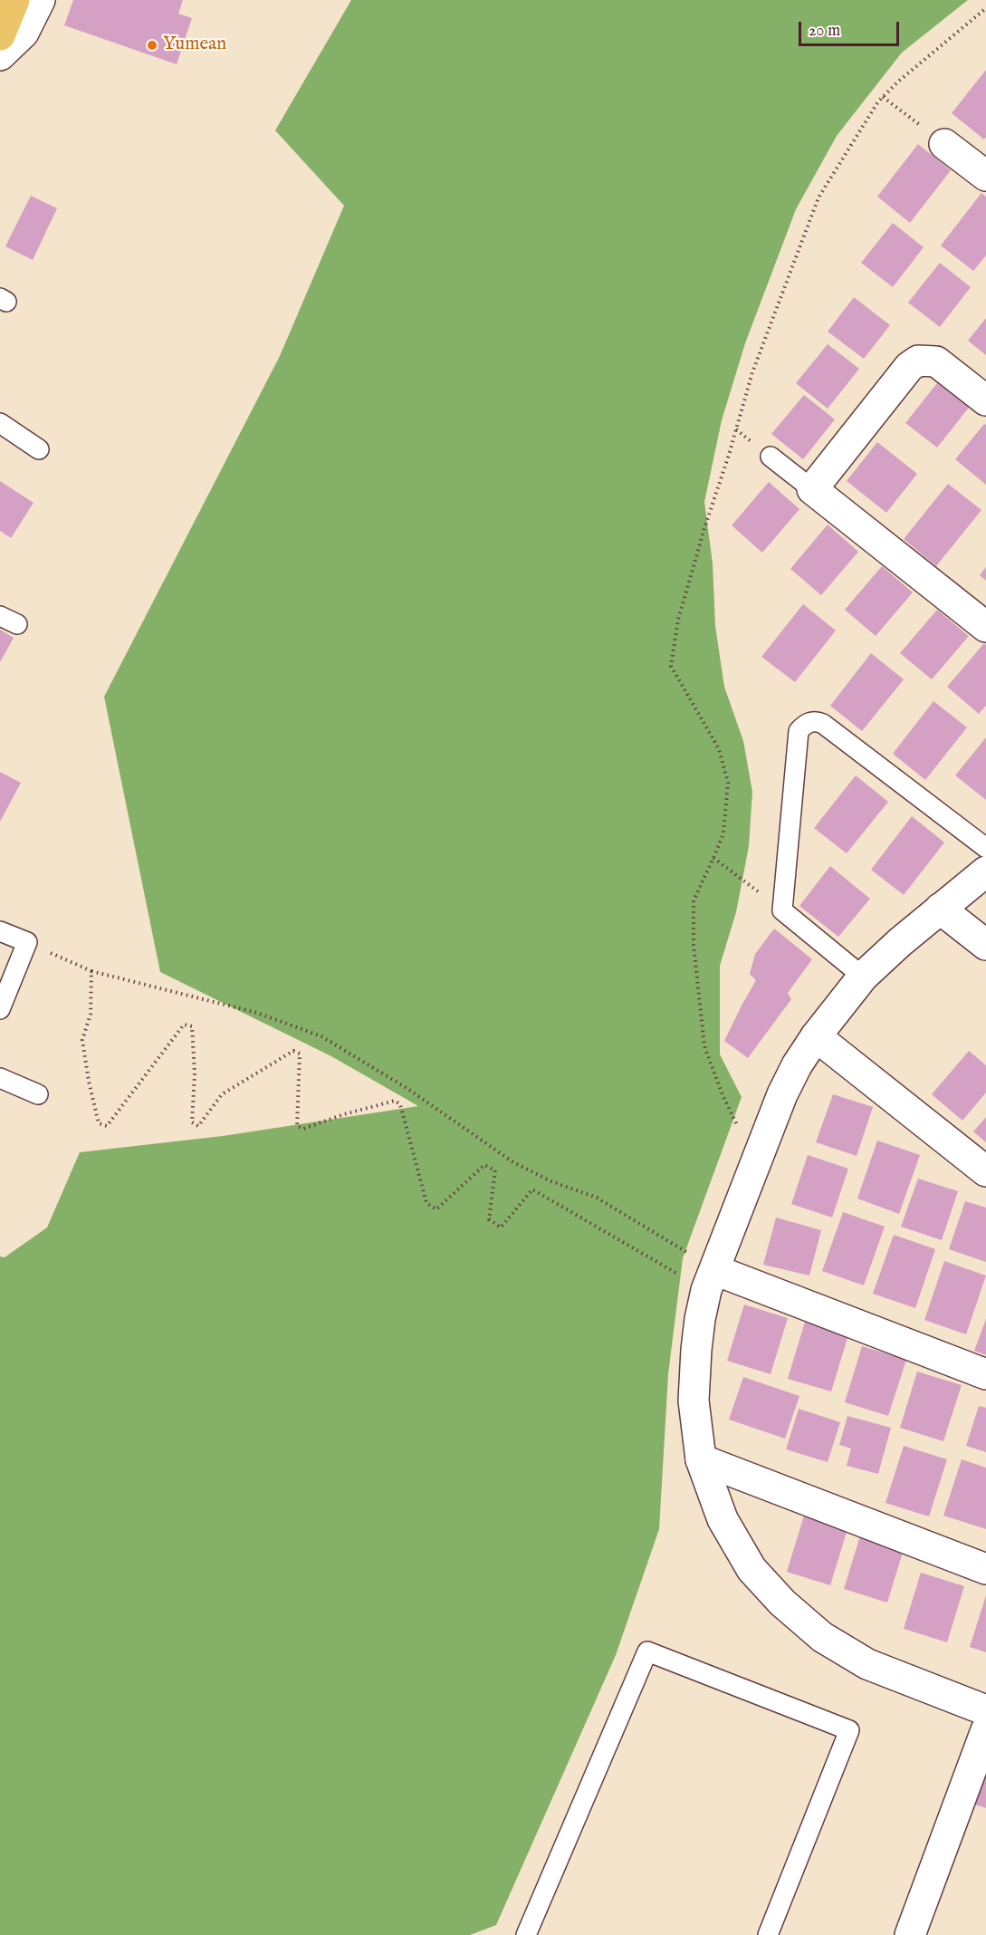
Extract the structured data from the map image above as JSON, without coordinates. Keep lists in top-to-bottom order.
{
  "places": ["Yumean"],
  "scale_bar": "20 m"
}
